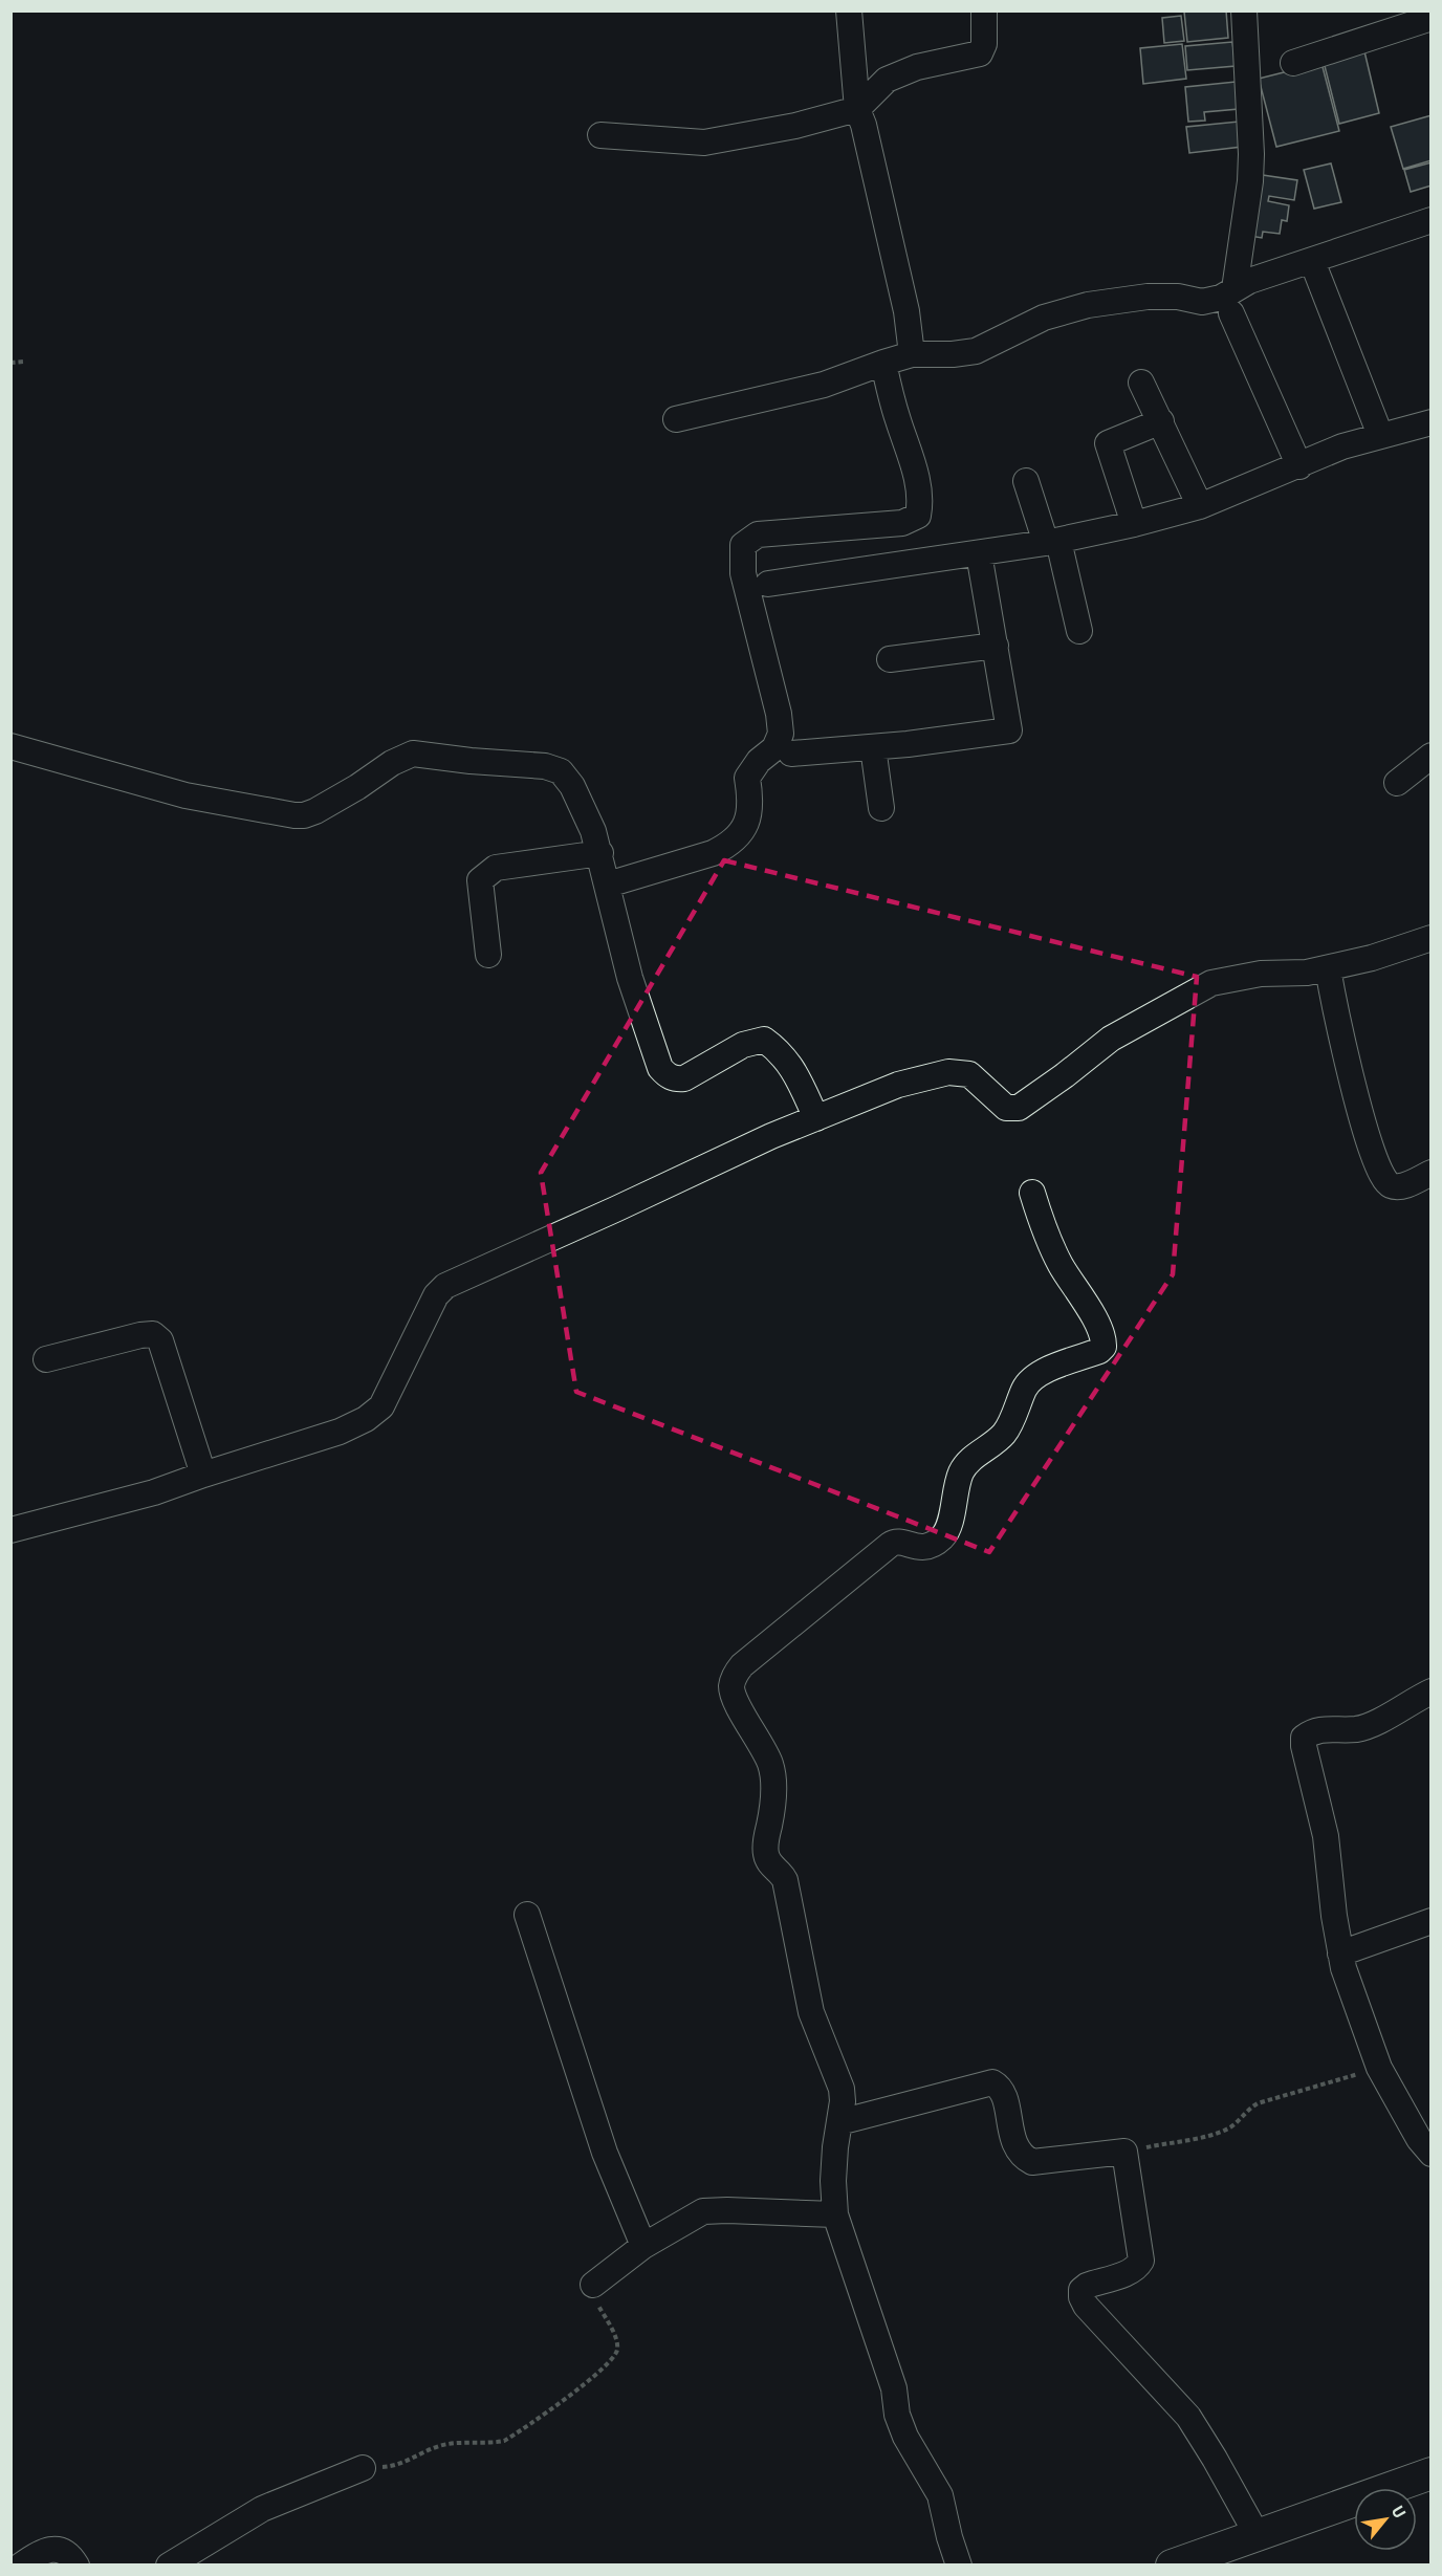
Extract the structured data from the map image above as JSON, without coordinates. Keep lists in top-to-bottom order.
{
  "north": "top right"
}
